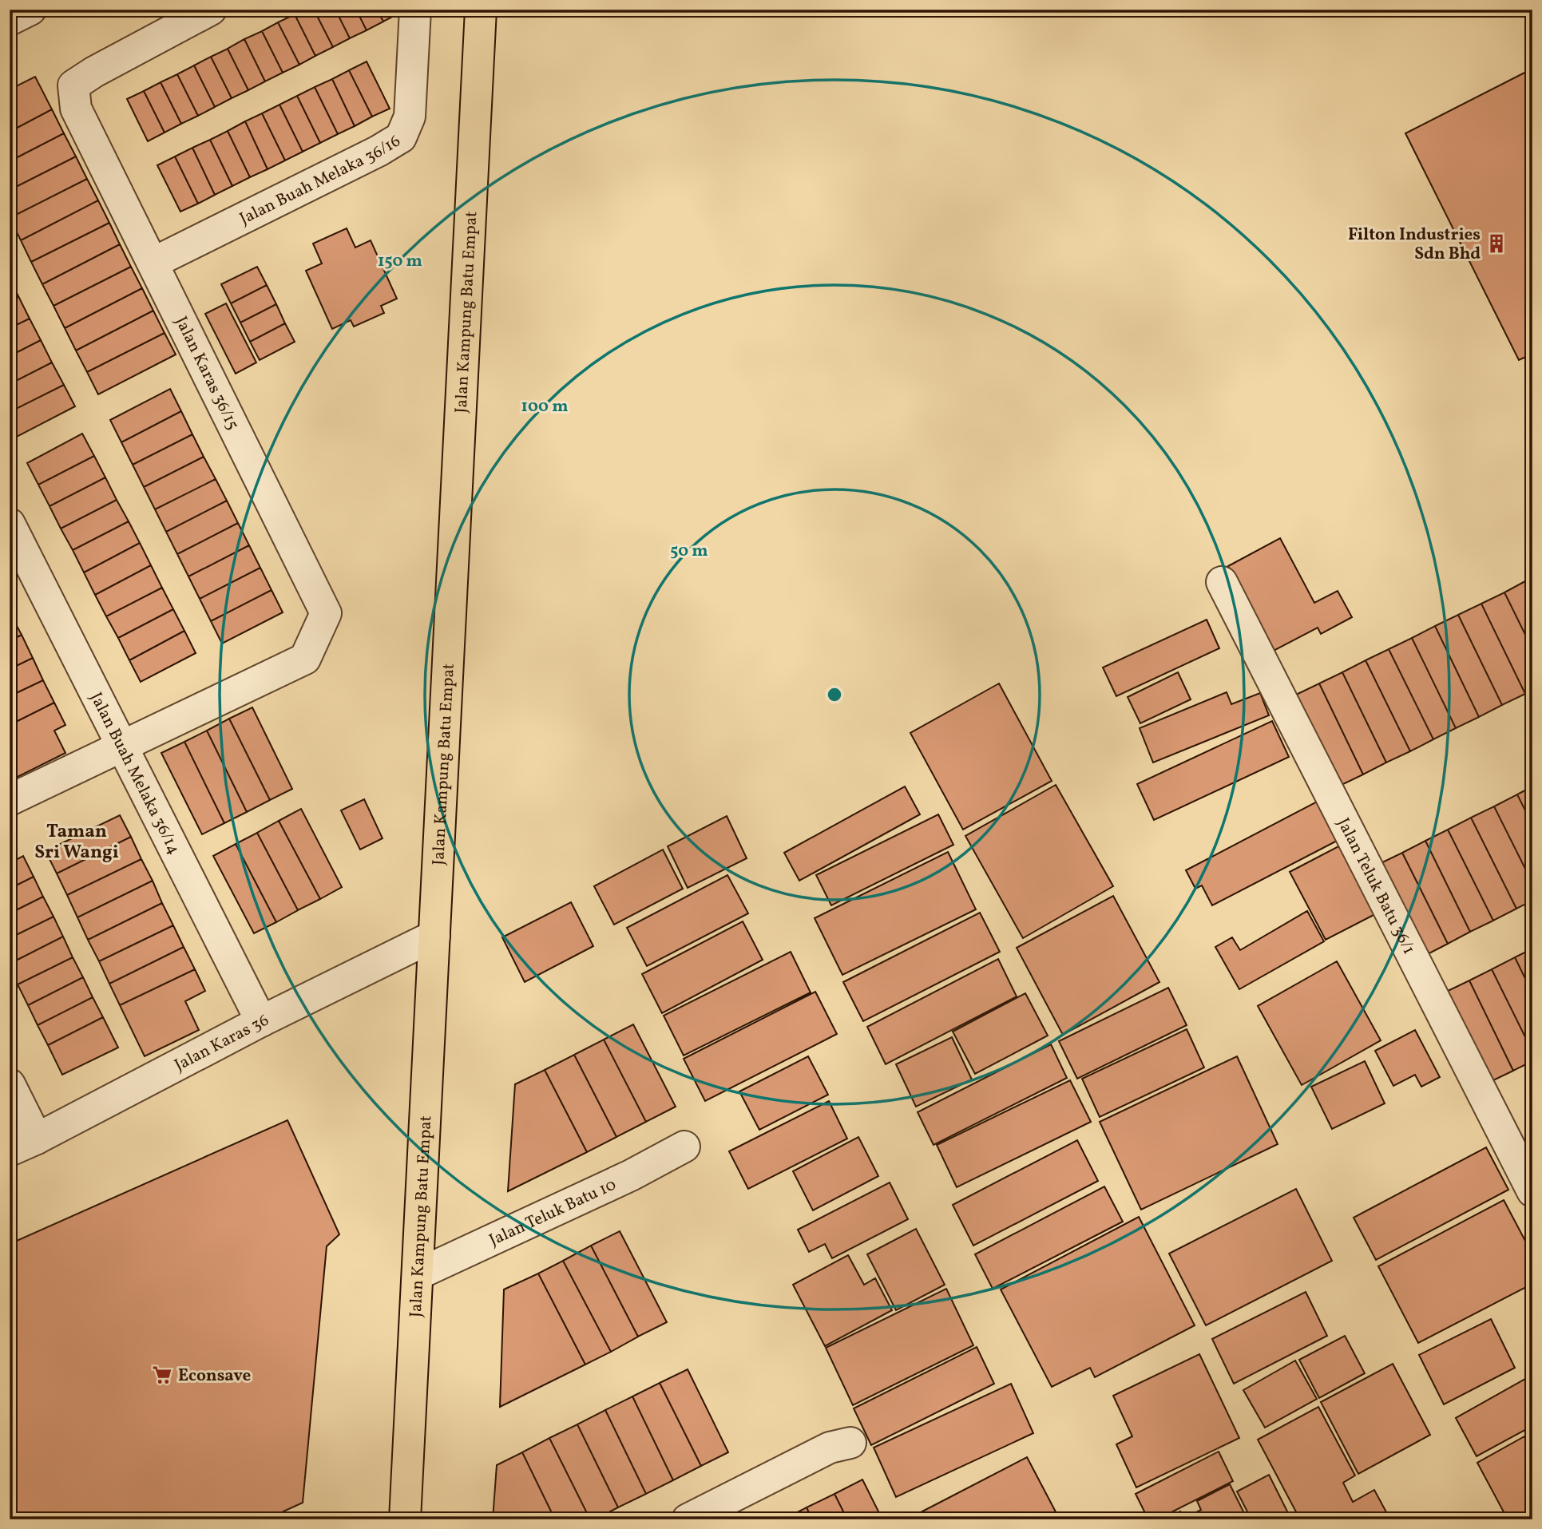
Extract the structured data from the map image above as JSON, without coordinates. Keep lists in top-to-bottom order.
{
  "streets": {
    "main road": ["Jalan Kampung Batu Empat"],
    "street": [
      "Jalan Buah Melaka 36/16",
      "Jalan Karas 36/15",
      "Jalan Buah Melaka 36/14",
      "Jalan Teluk Batu 36/1",
      "Jalan Karas 36",
      "Jalan Teluk Batu 10"
    ]
  },
  "crossings": [
    ["Jalan Buah Melaka 36/16", "Jalan Karas 36/15"],
    ["Jalan Kampung Batu Empat", "Jalan Karas 36"],
    ["Jalan Kampung Batu Empat", "Jalan Teluk Batu 10"],
    ["Jalan Karas 36/15", "Jalan Buah Melaka 36/14"],
    ["Jalan Buah Melaka 36/14", "Jalan Karas 36"]
  ],
  "districts": ["Taman Sri Wangi"],
  "places": {
    "building": ["Filton Industries Sdn Bhd"],
    "supermarket": ["Econsave"]
  },
  "rings": ["150 m", "100 m", "50 m"]
}
